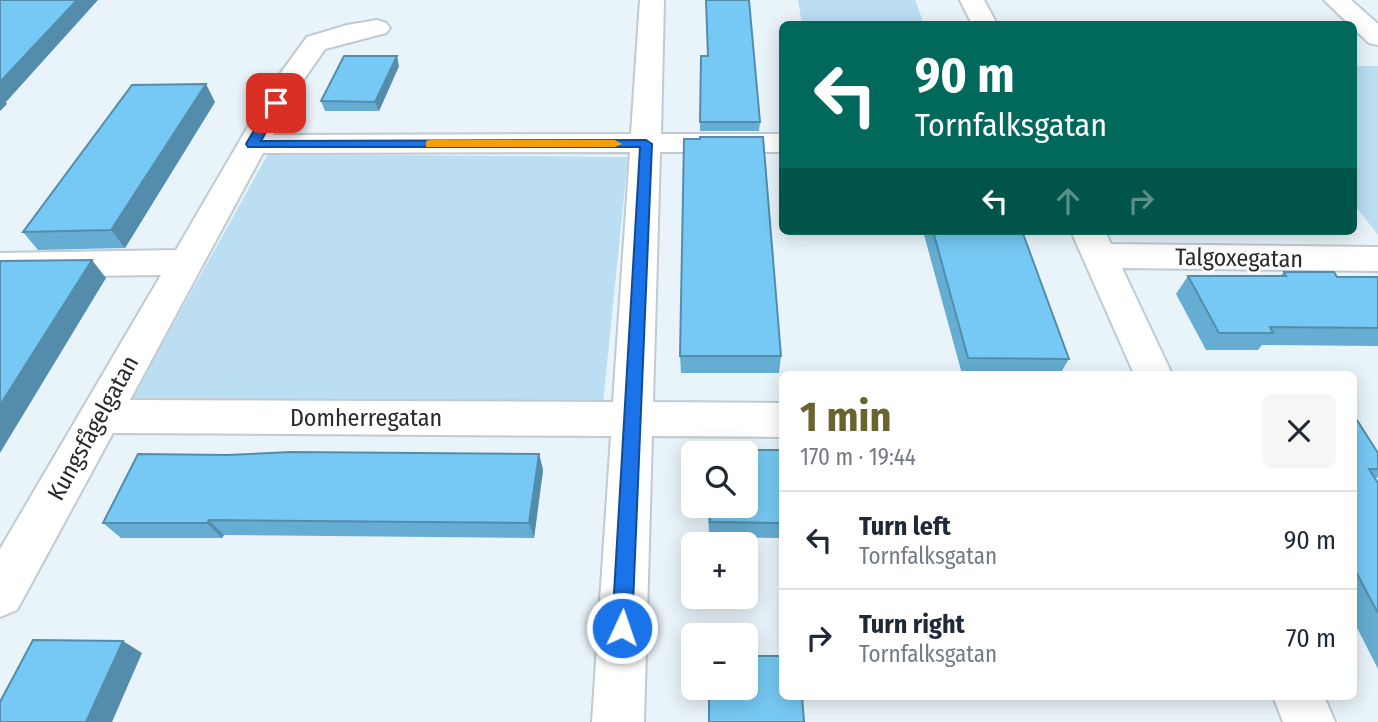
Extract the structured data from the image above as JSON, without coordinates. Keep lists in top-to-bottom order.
{
  "streets": {
    "street": ["Talgoxegatan", "Domherregatan", "Kungsfågelgatan"]
  },
  "crossings": [
    ["Domherregatan", "Kungsfågelgatan"]
  ],
  "page": {
    "turn": ["90 m", "Tornfalksgatan"],
    "heading": ["1 min", "170 m · 19:44"],
    "map_buttons": ["+", "−"],
    "list": [
      {
        "name": "Turn left",
        "note": "Tornfalksgatan",
        "value": "90 m"
      },
      {
        "name": "Turn right",
        "note": "Tornfalksgatan",
        "value": "70 m"
      }
    ]
  }
}
